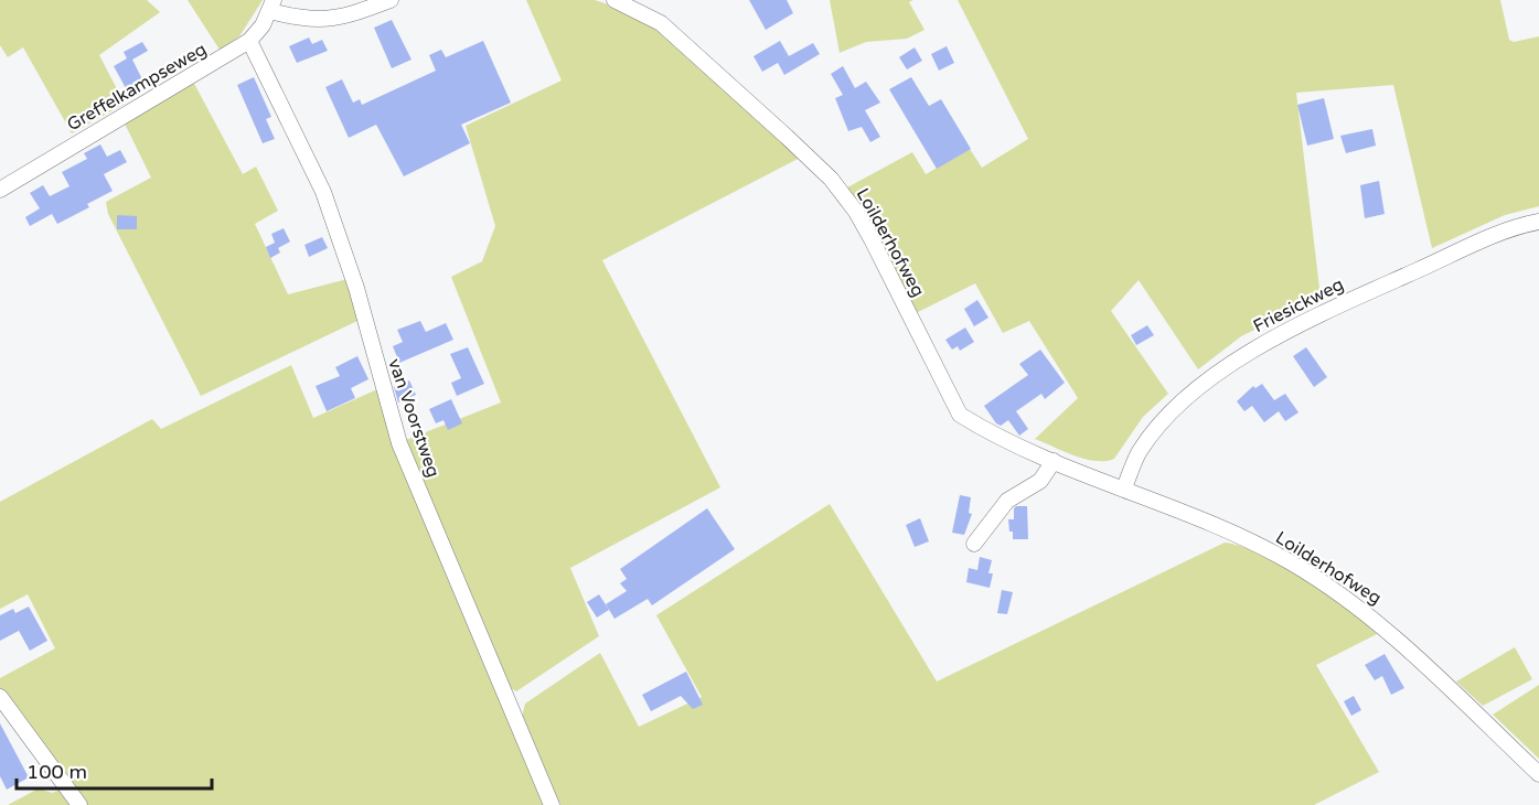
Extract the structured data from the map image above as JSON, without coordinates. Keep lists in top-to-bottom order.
{
  "streets": {
    "street": [
      "Greffelkampseweg",
      "Loilderhofweg",
      "Friesickweg",
      "van Voorstweg"
    ]
  },
  "crossings": [
    ["Greffelkampseweg", "van Voorstweg"],
    ["Loilderhofweg", "Friesickweg"]
  ],
  "scale_bar": "100 m"
}
